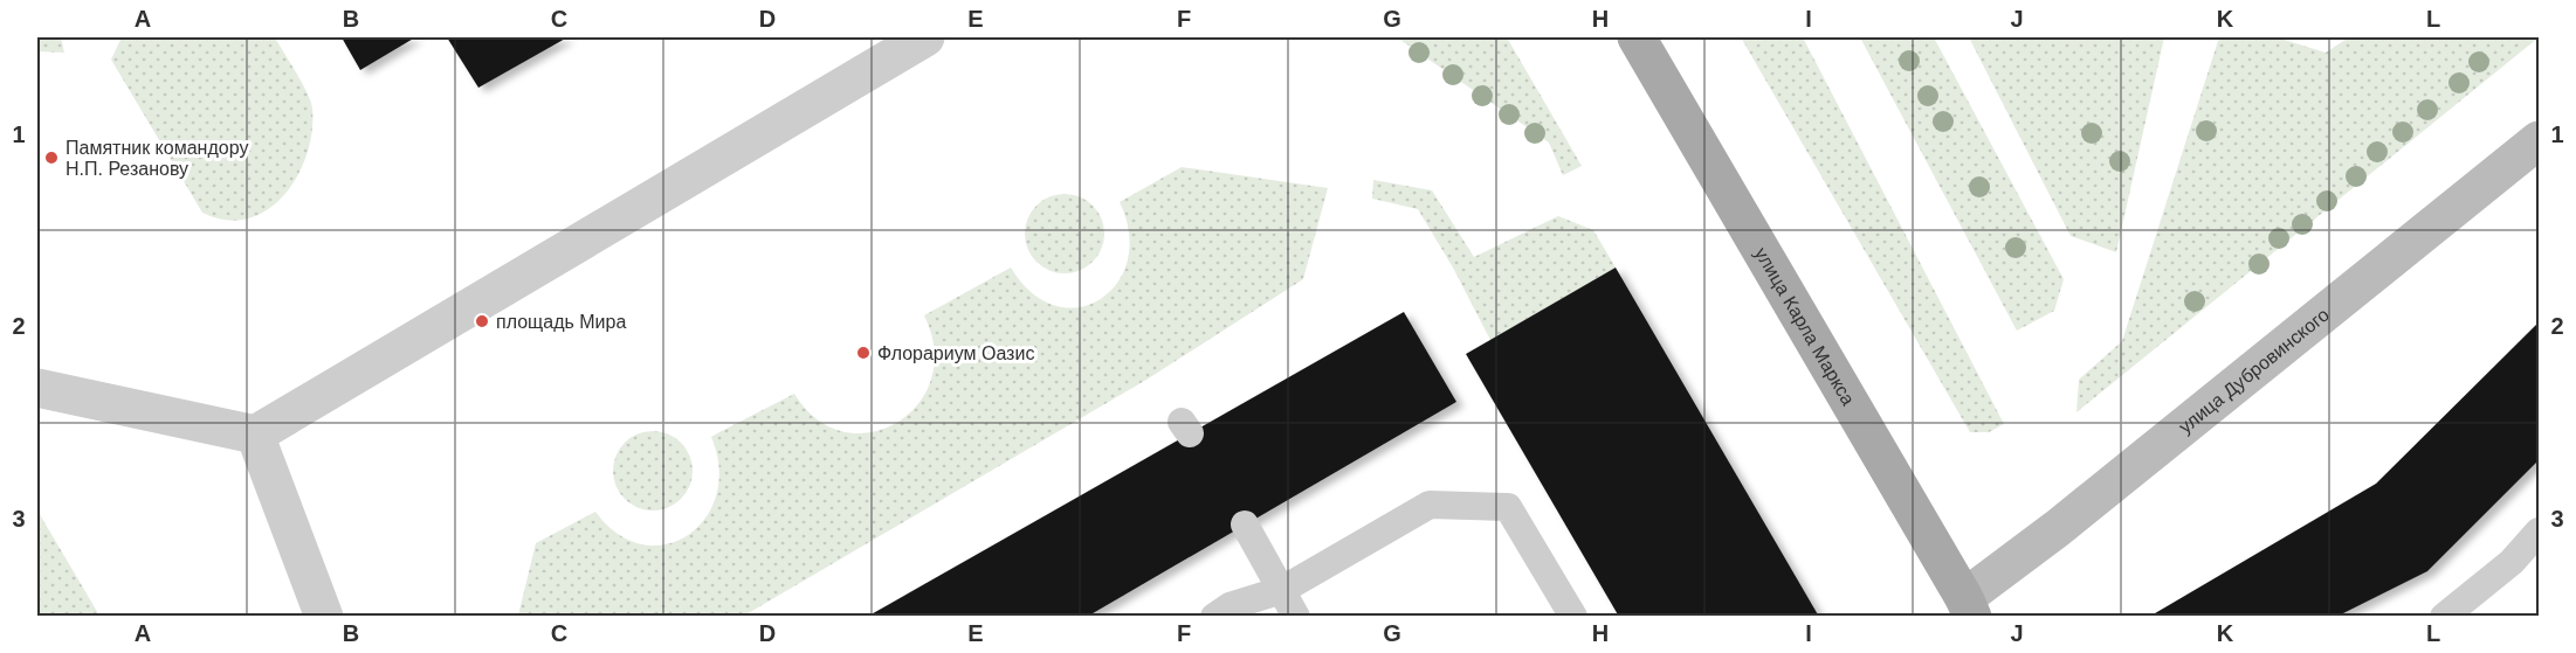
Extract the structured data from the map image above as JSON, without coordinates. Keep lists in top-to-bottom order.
{
  "streets": {
    "main road": ["улица Карла Маркса", "улица Дубровинского"]
  },
  "crossings": [
    ["улица Карла Маркса", "улица Дубровинского"]
  ],
  "places": ["Памятник командору Н.П. Резанову", "площадь Мира", "Флорариум Оазис"],
  "grid": {
    "columns": [
      "A",
      "B",
      "C",
      "D",
      "E",
      "F",
      "G",
      "H",
      "I",
      "J",
      "K",
      "L"
    ],
    "rows": ["1", "2", "3"]
  }
}
